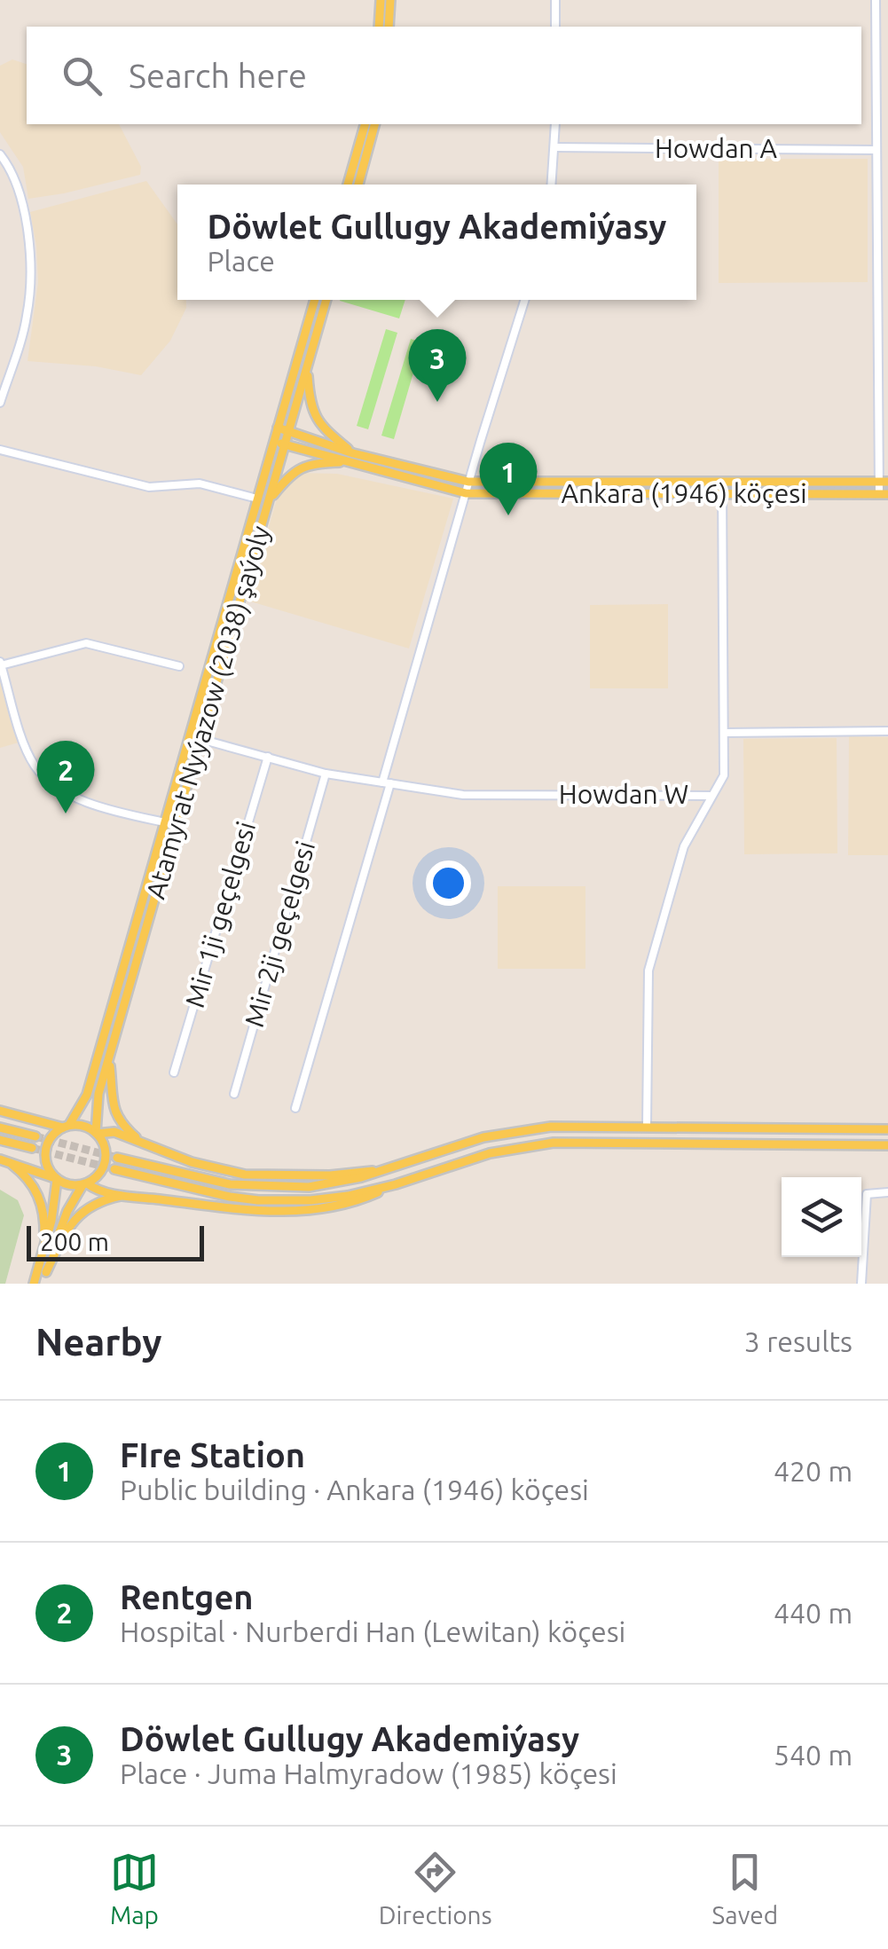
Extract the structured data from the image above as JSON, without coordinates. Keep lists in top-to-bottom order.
{
  "streets": {
    "main road": ["Ankara (1946) köçesi", "Atamyrat Nyýazow (2038) şaýoly"],
    "street": [
      "Howdan A",
      "Howdan W",
      "Mir 1ji geçelgesi",
      "Mir 2ji geçelgesi"
    ]
  },
  "crossings": [
    ["Ankara (1946) köçesi", "Atamyrat Nyýazow (2038) şaýoly"],
    ["Atamyrat Nyýazow (2038) şaýoly", "Howdan W"],
    ["Howdan W", "Mir 1ji geçelgesi"],
    ["Howdan W", "Mir 2ji geçelgesi"]
  ],
  "scale_bar": "200 m",
  "page": {
    "search": "Search here",
    "popup": ["Döwlet Gullugy Akademiýasy", "Place"],
    "pins": ["3", "1", "2"],
    "scale": "200 m",
    "heading": ["Nearby", "3 results"],
    "list": [
      {
        "mark": "1",
        "name": "FIre Station",
        "note": "Public building · Ankara (1946) köçesi",
        "value": "420 m"
      },
      {
        "mark": "2",
        "name": "Rentgen",
        "note": "Hospital · Nurberdi Han (Lewitan) köçesi",
        "value": "440 m"
      },
      {
        "mark": "3",
        "name": "Döwlet Gullugy Akademiýasy",
        "note": "Place · Juma Halmyradow (1985) köçesi",
        "value": "540 m"
      }
    ],
    "nav": ["Map", "Directions", "Saved"]
  }
}
